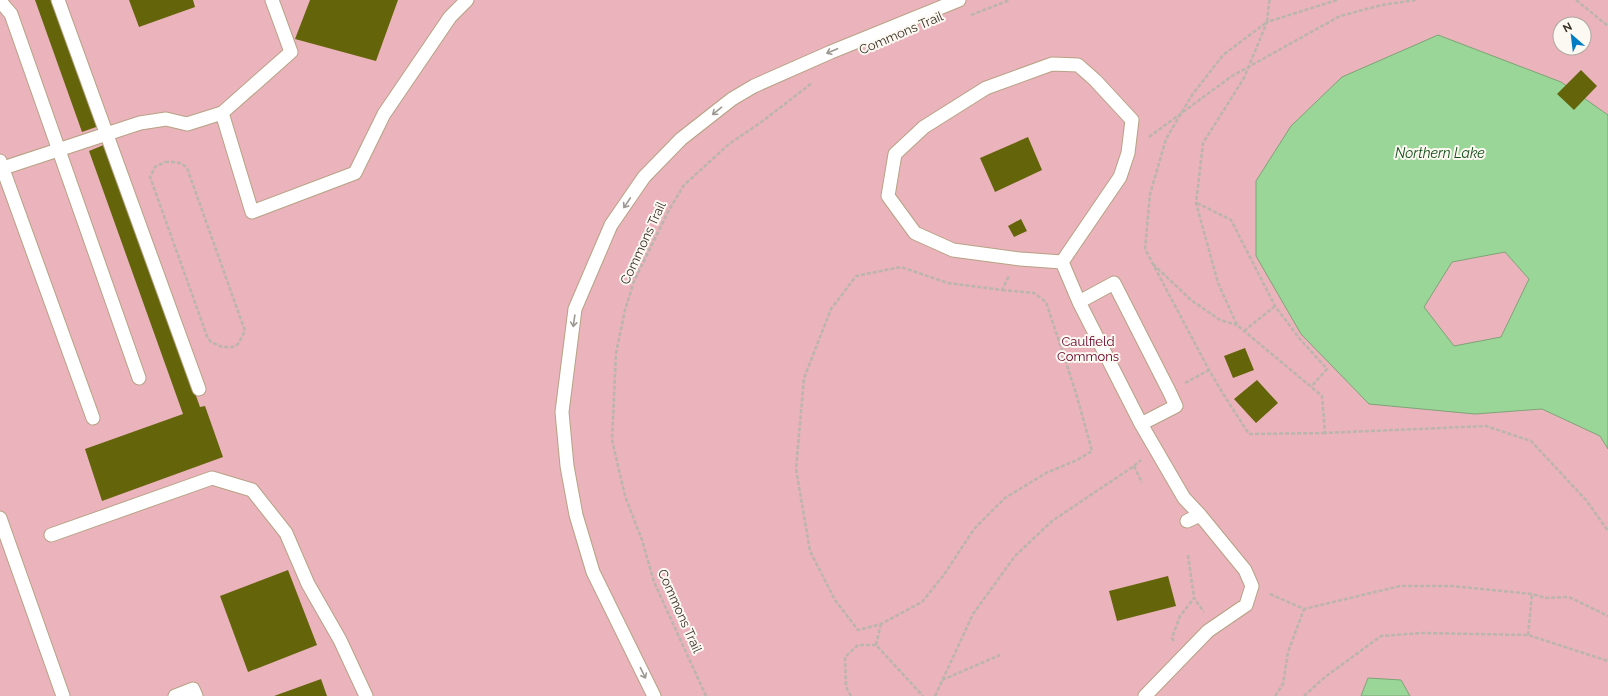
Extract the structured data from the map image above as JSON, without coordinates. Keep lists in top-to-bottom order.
{
  "streets": {
    "path": ["Commons Trail"]
  },
  "water": ["Northern Lake"],
  "parks": ["Caulfield Commons"],
  "north": "top left"
}
